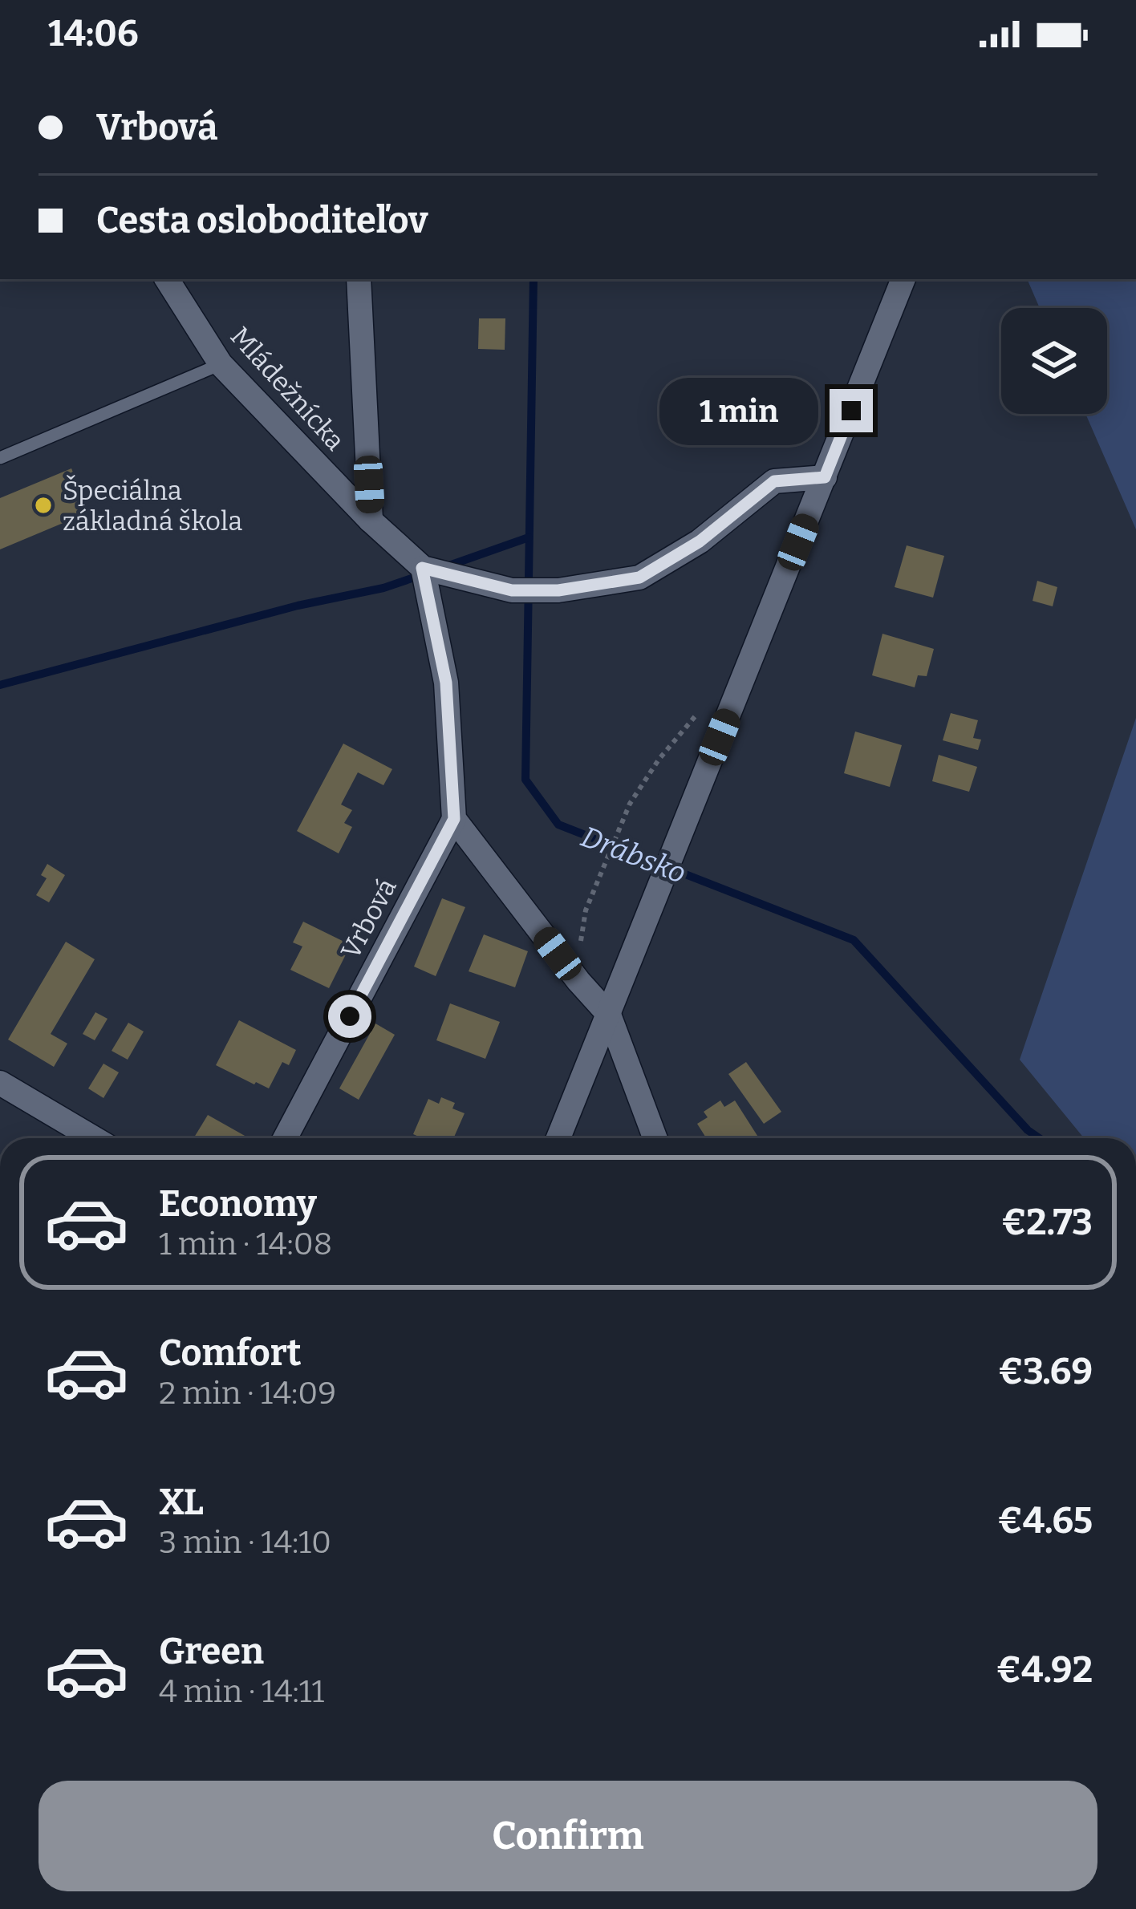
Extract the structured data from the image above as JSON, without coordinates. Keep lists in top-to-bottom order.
{
  "streets": {
    "street": ["Mládežnícka", "Vrbová"]
  },
  "water": ["Drábsko"],
  "places": ["Špeciálna základná škola"],
  "page": {
    "status": "14:06",
    "banner": ["Vrbová", "Cesta osloboditeľov"],
    "bubble": "1 min",
    "list": [
      {
        "name": "Economy",
        "note": "1 min · 14:08",
        "value": "€2.73"
      },
      {
        "name": "Comfort",
        "note": "2 min · 14:09",
        "value": "€3.69"
      },
      {
        "name": "XL",
        "note": "3 min · 14:10",
        "value": "€4.65"
      },
      {
        "name": "Green",
        "note": "4 min · 14:11",
        "value": "€4.92"
      }
    ],
    "buttons": "Confirm"
  }
}
